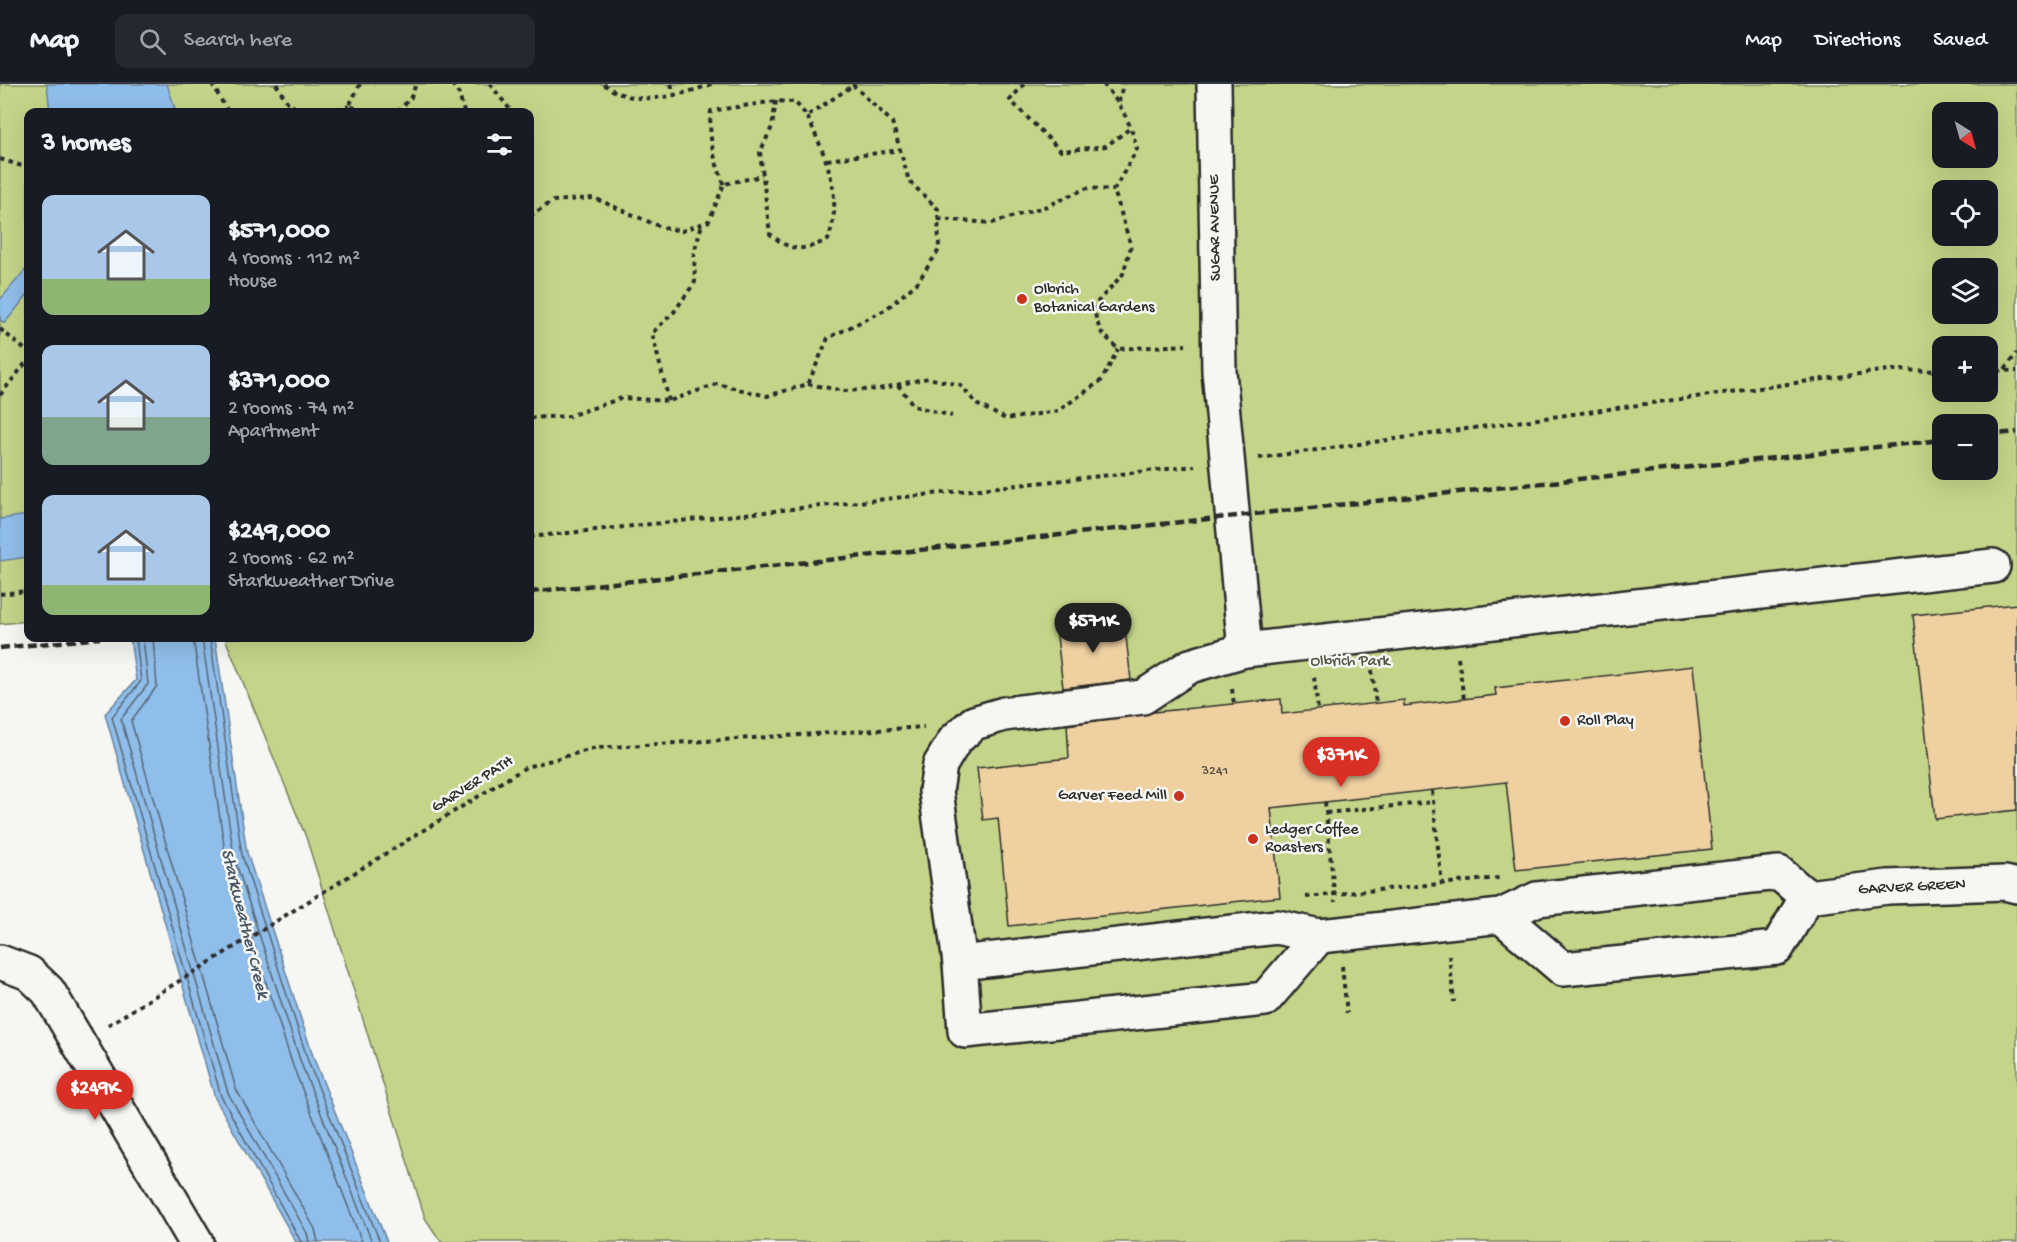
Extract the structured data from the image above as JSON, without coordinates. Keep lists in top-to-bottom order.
{
  "streets": {
    "street": ["SUGAR AVENUE", "GARVER GREEN"],
    "path": ["GARVER PATH"]
  },
  "water": ["Starkweather Creek"],
  "parks": ["Olbrich Park"],
  "places": [
    "Olbrich Botanical Gardens",
    "Roll Play",
    "Garver Feed Mill",
    "Ledger Coffee Roasters"
  ],
  "house_numbers": ["3241"],
  "north": "bottom right",
  "page": {
    "header": "Map",
    "search": "Search here",
    "nav": ["Map", "Directions", "Saved"],
    "map_buttons": ["+", "−"],
    "heading": "3 homes",
    "list": [
      {
        "name": "$571,000",
        "note": "4 rooms · 112 m² · House"
      },
      {
        "name": "$371,000",
        "note": "2 rooms · 74 m² · Apartment"
      },
      {
        "name": "$249,000",
        "note": "2 rooms · 62 m² · Starkweather Drive"
      }
    ],
    "price": ["$571K", "$371K", "$249K"]
  }
}
